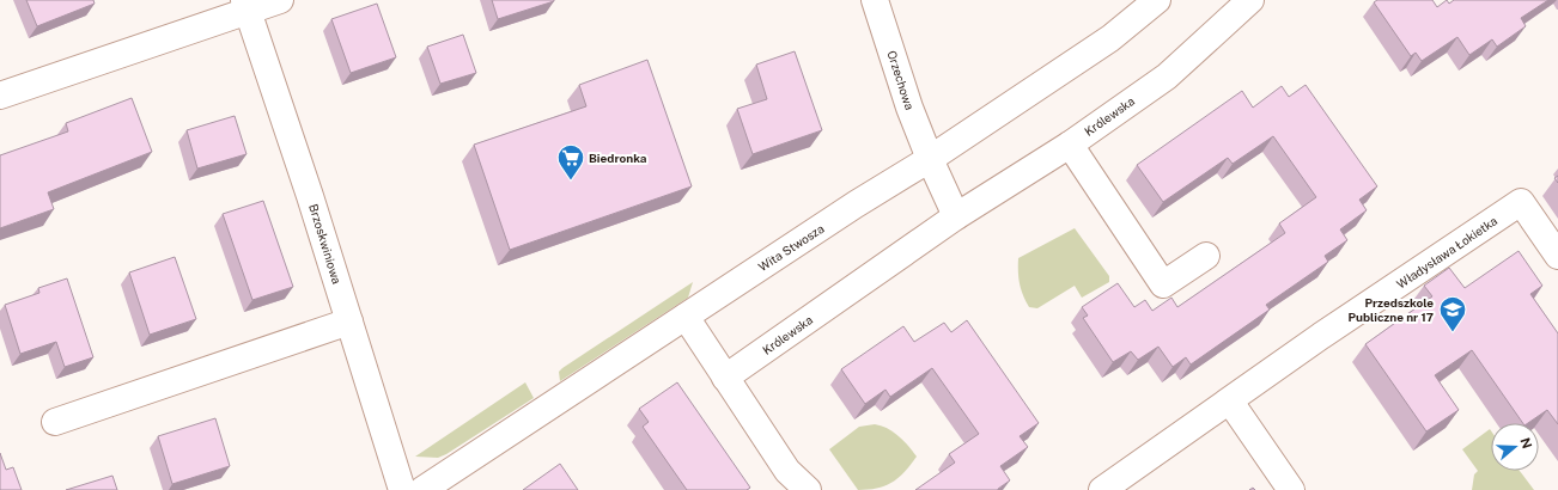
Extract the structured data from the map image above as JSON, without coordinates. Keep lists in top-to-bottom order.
{
  "streets": {
    "street": [
      "Orzechowa",
      "Królewska",
      "Brzoskwiniowa",
      "Wita Stwosza",
      "Władysława Łokietka"
    ]
  },
  "crossings": [
    ["Orzechowa", "Wita Stwosza"]
  ],
  "places": {
    "supermarket": ["Biedronka"],
    "school or university": ["Przedszkole Publiczne nr 17"]
  },
  "north": "right"
}
